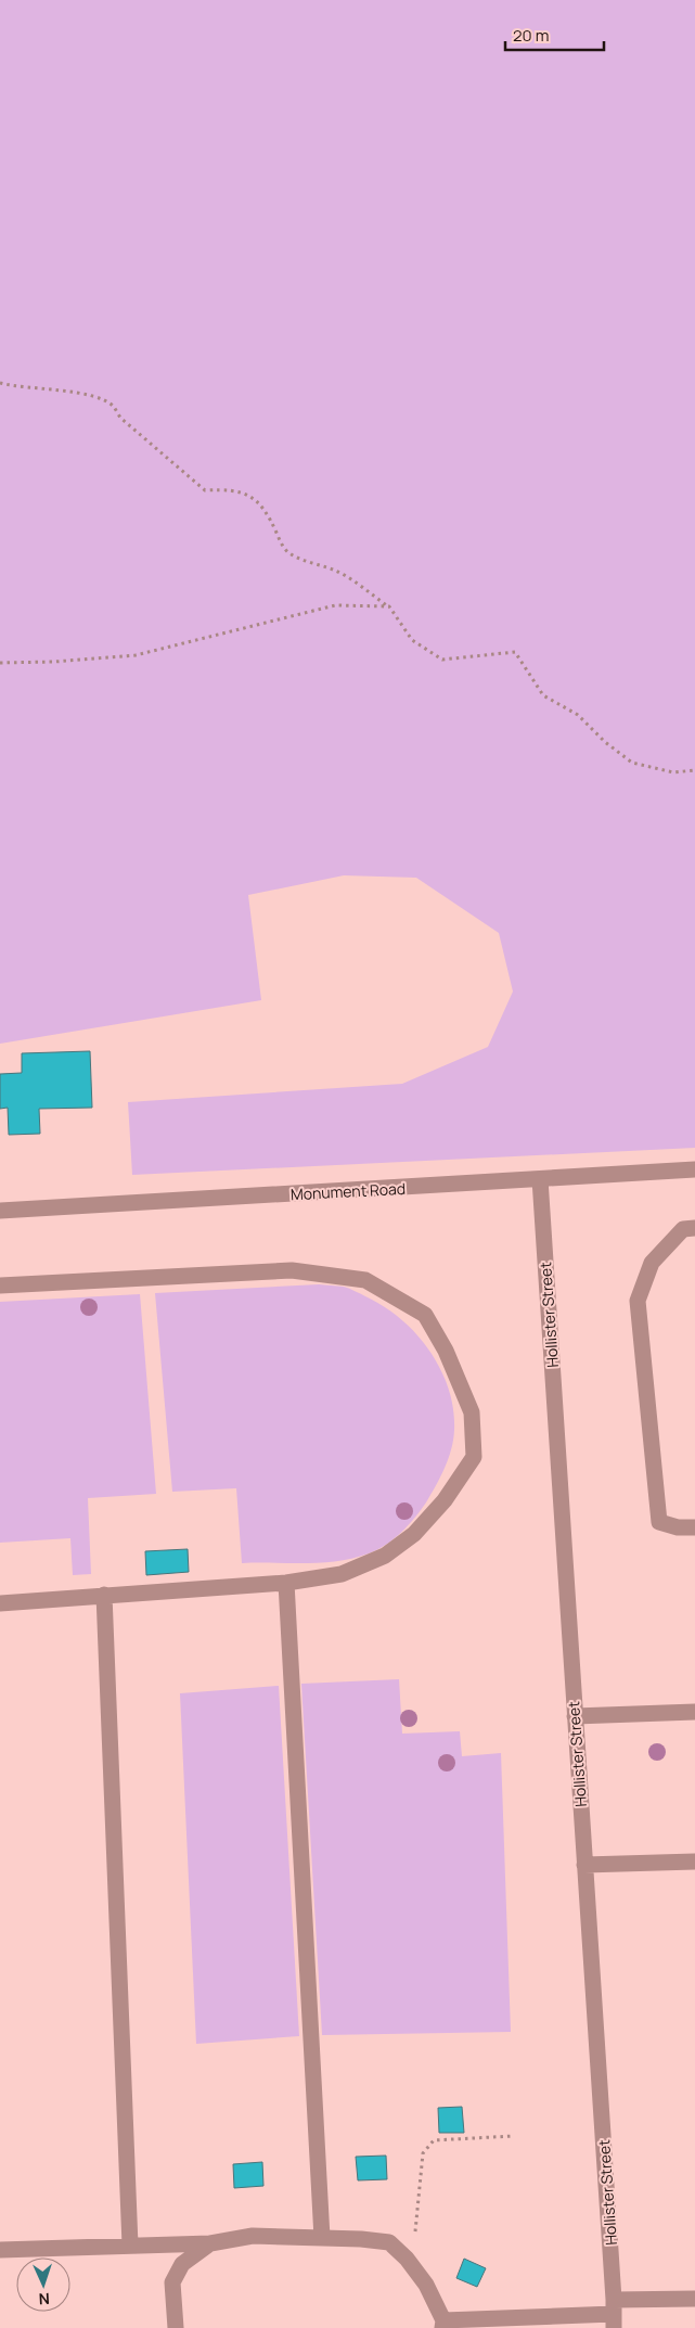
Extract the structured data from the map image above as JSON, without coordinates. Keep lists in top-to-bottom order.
{
  "streets": {
    "street": ["Monument Road", "Hollister Street"]
  },
  "crossings": [
    ["Monument Road", "Hollister Street"]
  ],
  "scale_bar": "20 m",
  "north": "bottom"
}
